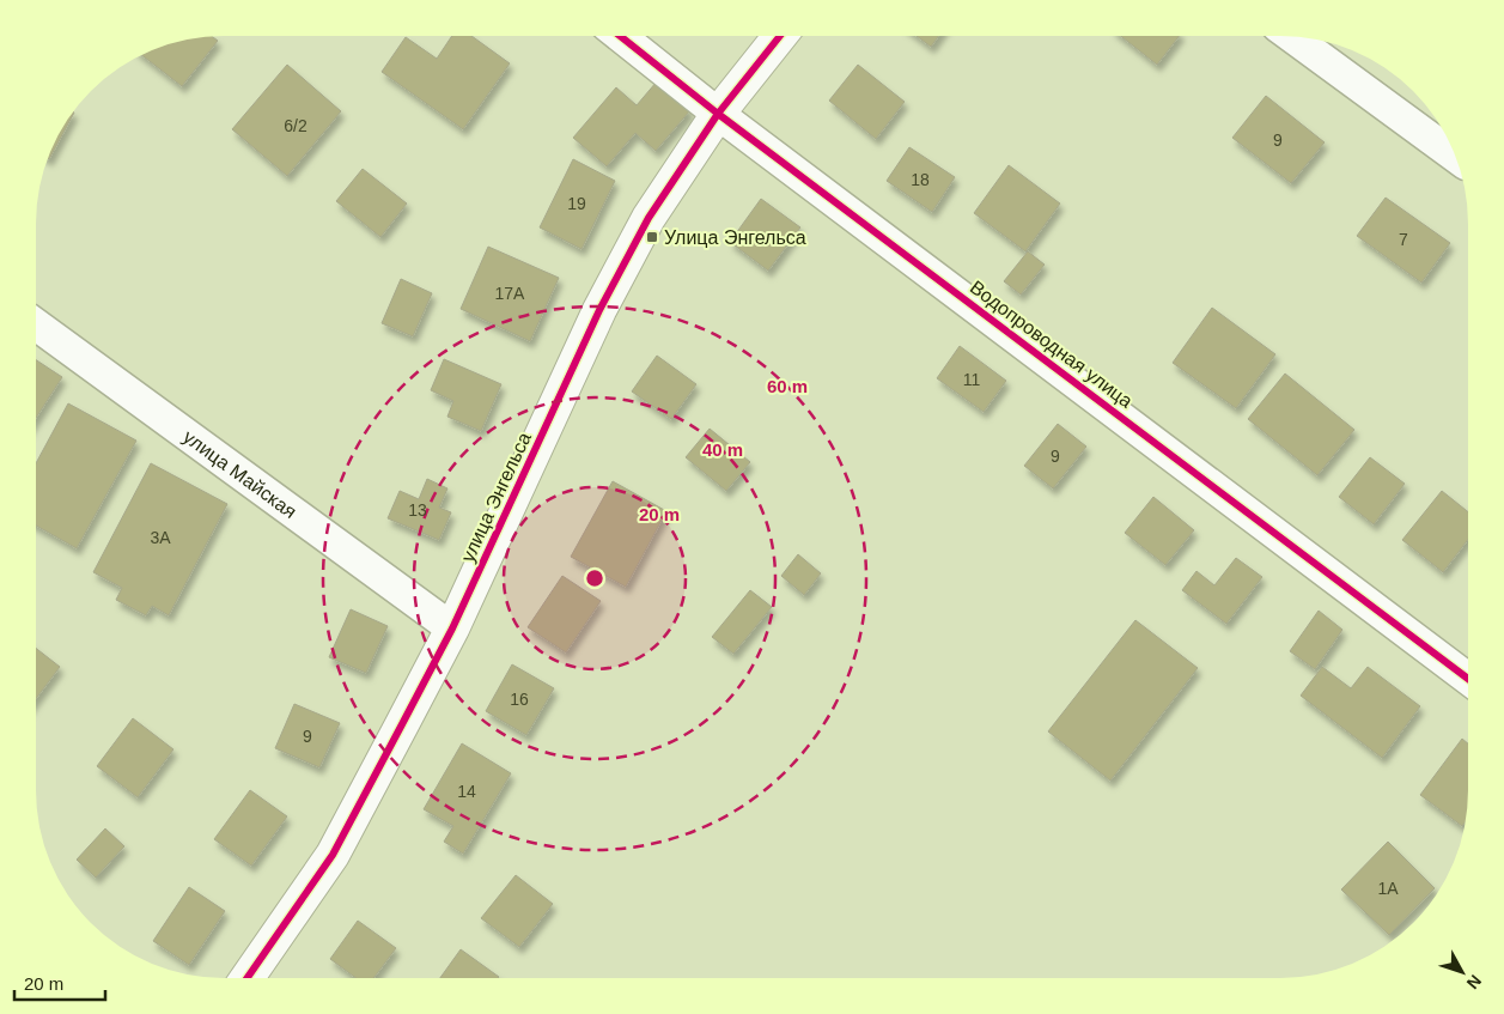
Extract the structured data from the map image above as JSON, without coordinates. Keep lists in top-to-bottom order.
{
  "streets": {
    "street": ["Водопроводная улица", "улица Майская", "улица Энгельса"]
  },
  "crossings": [
    ["Водопроводная улица", "улица Энгельса"],
    ["улица Майская", "улица Энгельса"]
  ],
  "places": {
    "transit": ["Улица Энгельса"]
  },
  "house_numbers": [
    "6/2",
    "9",
    "18",
    "19",
    "7",
    "17А",
    "11",
    "9",
    "13",
    "3А",
    "16",
    "9",
    "14",
    "1А"
  ],
  "scale_bar": "20 m",
  "north": "bottom right",
  "rings": ["60 m", "40 m", "20 m"]
}
